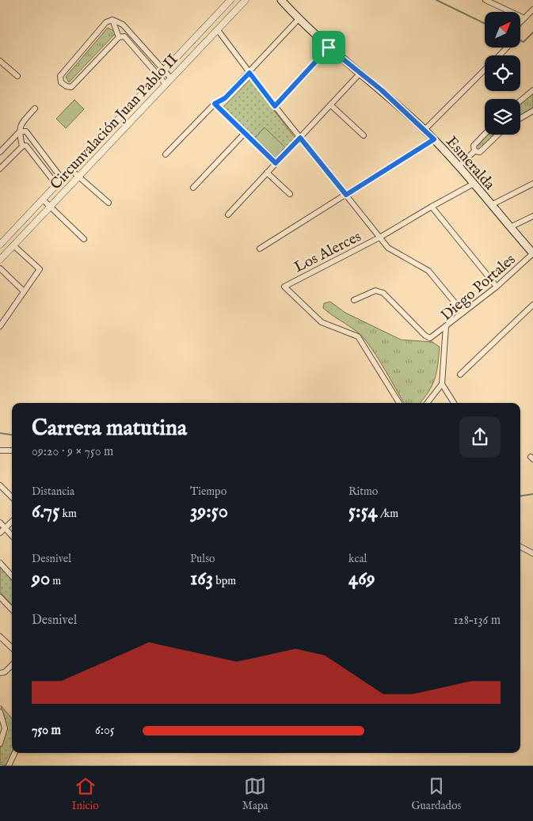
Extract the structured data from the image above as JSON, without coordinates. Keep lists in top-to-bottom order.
{
  "streets": {
    "main road": ["Esmeralda"],
    "street": ["Circunvalación Juan Pablo II", "Los Alerces", "Diego Portales"]
  },
  "crossings": [
    ["Esmeralda", "Los Alerces"],
    ["Esmeralda", "Diego Portales"],
    ["Los Alerces", "Diego Portales"]
  ],
  "north": "top right",
  "page": {
    "heading": ["Carrera matutina", "09:20 · 9 × 750 m"],
    "stats": [
      ["Distancia", "6.75 km"],
      ["Tiempo", "39:50"],
      ["Ritmo", "5:54 /km"],
      ["Desnivel", "90 m"],
      ["Pulso", "163 bpm"],
      ["kcal", "469"]
    ],
    "chart": ["Desnivel", "128–136 m"],
    "list": [
      {
        "name": "750 m",
        "note": "6:05"
      }
    ],
    "tabs": ["Inicio", "Mapa", "Guardados"]
  }
}
